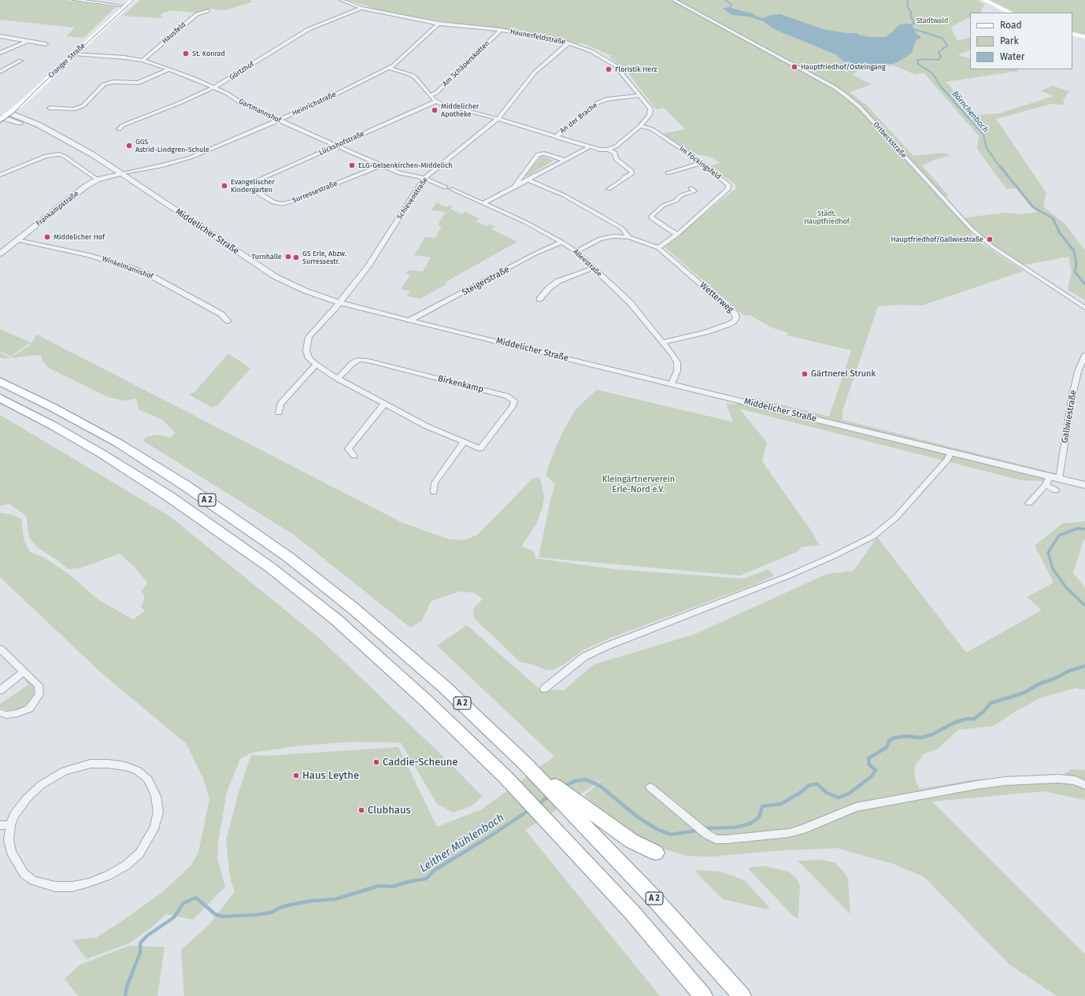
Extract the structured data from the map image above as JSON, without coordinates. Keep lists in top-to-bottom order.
{
  "streets": {
    "highway": ["A 2"],
    "main road": ["Cranger Straße"],
    "street": [
      "Hausfeld",
      "Haunerfeldstraße",
      "Am Schäperskotten",
      "Görtzhof",
      "Heinrichstraße",
      "Gartmannshof",
      "An der Brache",
      "Ortbeckstraße",
      "Lückshofstraße",
      "Im Föckingsfeld",
      "Surressestraße",
      "Schievenstraße",
      "Frankampstraße",
      "Middelicher Straße",
      "Alleestraße",
      "Winkelmannshof",
      "Steigerstraße",
      "Wetterweg",
      "Birkenkamp",
      "Gallwiestraße"
    ]
  },
  "crossings": [
    ["Hausfeld", "Gartmannshof"],
    ["Haunerfeldstraße", "Am Schäperskotten"],
    ["Haunerfeldstraße", "Görtzhof"],
    ["Haunerfeldstraße", "Heinrichstraße"],
    ["Haunerfeldstraße", "An der Brache"],
    ["Haunerfeldstraße", "Im Föckingsfeld"],
    ["Haunerfeldstraße", "Schievenstraße"],
    ["Cranger Straße", "Gartmannshof"],
    ["Cranger Straße", "Middelicher Straße"],
    ["Görtzhof", "Gartmannshof"],
    ["Heinrichstraße", "Gartmannshof"],
    ["Heinrichstraße", "Frankampstraße"],
    ["Heinrichstraße", "Middelicher Straße"],
    ["Gartmannshof", "Lückshofstraße"],
    ["Gartmannshof", "Surressestraße"],
    ["Gartmannshof", "Schievenstraße"],
    ["Gartmannshof", "Alleestraße"],
    ["Lückshofstraße", "Surressestraße"],
    ["Im Föckingsfeld", "Wetterweg"],
    ["Schievenstraße", "Middelicher Straße"],
    ["Schievenstraße", "Alleestraße"],
    ["Schievenstraße", "Birkenkamp"],
    ["Frankampstraße", "Middelicher Straße"],
    ["Frankampstraße", "Winkelmannshof"],
    ["Middelicher Straße", "Alleestraße"],
    ["Middelicher Straße", "Steigerstraße"],
    ["Middelicher Straße", "Birkenkamp"],
    ["Middelicher Straße", "Gallwiestraße"],
    ["Alleestraße", "Steigerstraße"],
    ["Alleestraße", "Wetterweg"]
  ],
  "water": ["Börnchenbach", "Leither Mühlenbach"],
  "parks": ["Stadtwald", "Städt. Hauptfriedhof", "Kleingärtnerverein Erle-Nord e.V."],
  "places": [
    "St. Konrad",
    "Hauptfriedhof/Osteingang",
    "Floristik Herz",
    "Middelicher Apotheke",
    "GGS Astrid-Lindgren-Schule",
    "ELG-Gelsenkirchen-Middelich",
    "Evangelischer Kindergarten",
    "Middelicher Hof",
    "Hauptfriedhof/Gallwiestraße",
    "Turnhalle",
    "GS Erle, Abzw. Surressestr.",
    "Gärtnerei Strunk",
    "Caddie-Scheune",
    "Haus Leythe",
    "Clubhaus"
  ],
  "legend": ["Road", "Park", "Water"]
}
